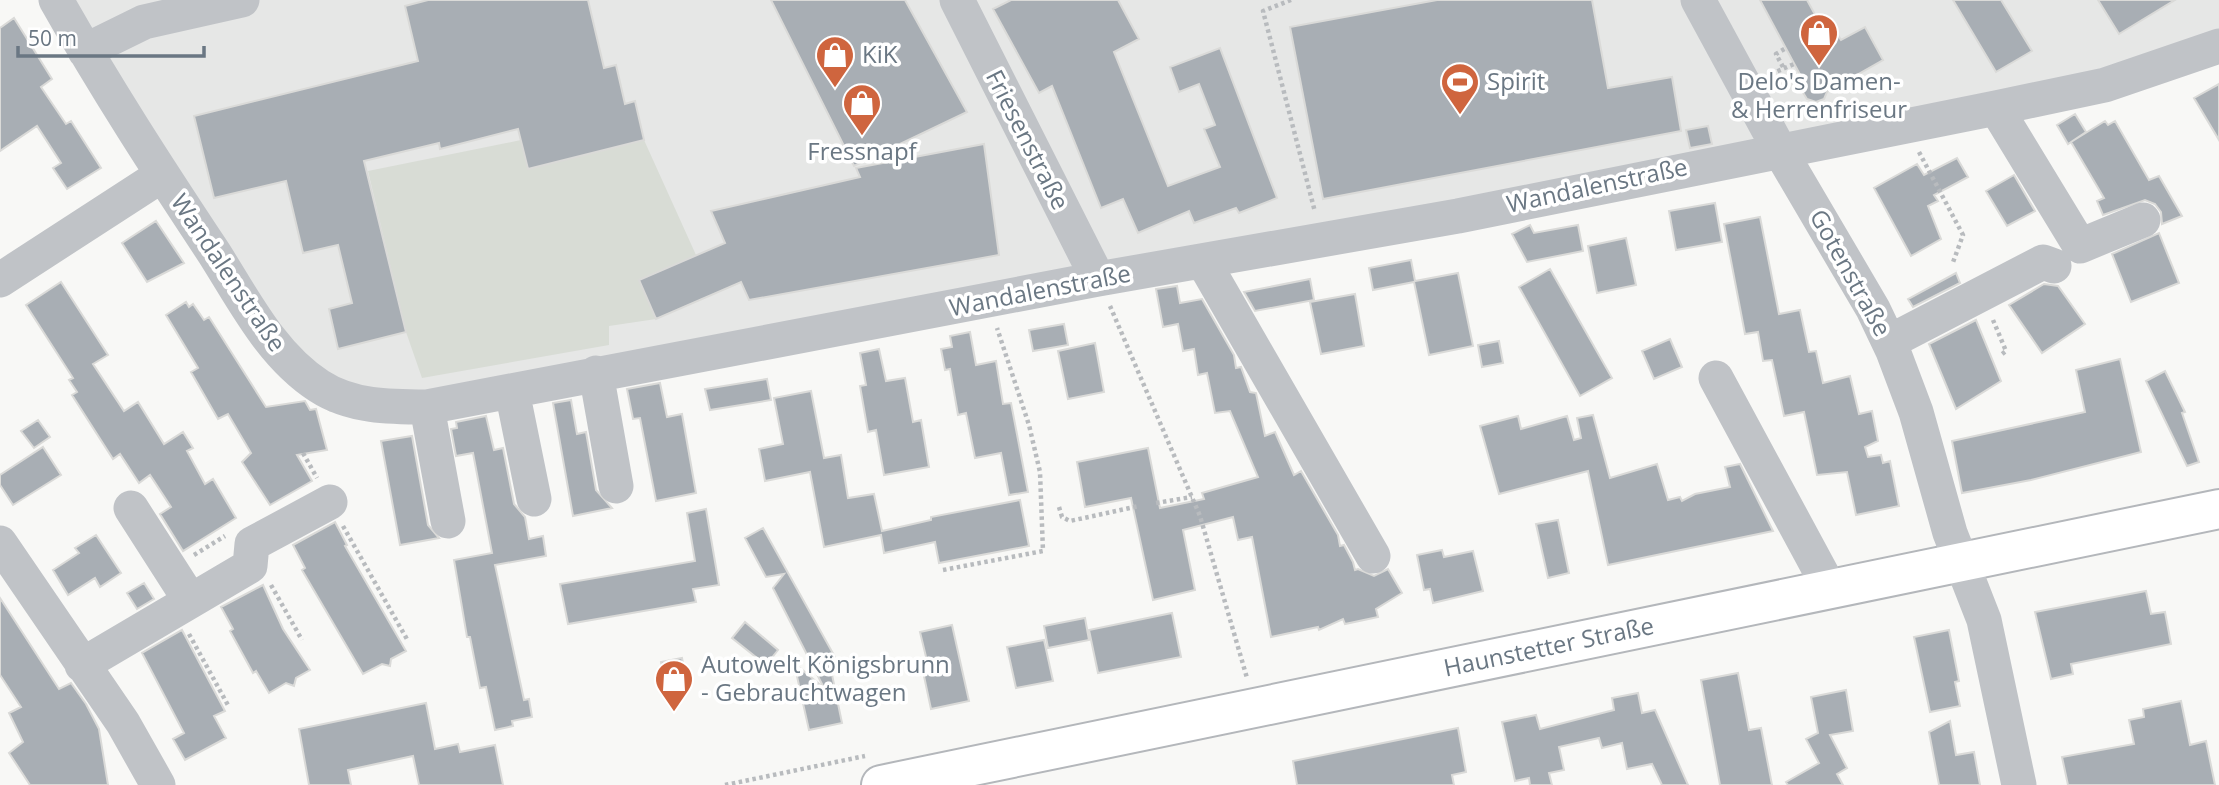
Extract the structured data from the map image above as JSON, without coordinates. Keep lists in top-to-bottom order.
{
  "streets": {
    "main road": ["Haunstetter Straße"],
    "street": ["Friesenstraße", "Wandalenstraße", "Gotenstraße"]
  },
  "crossings": [
    ["Friesenstraße", "Wandalenstraße"],
    ["Wandalenstraße", "Gotenstraße"],
    ["Gotenstraße", "Haunstetter Straße"]
  ],
  "places": {
    "shop": [
      "Delo's Damen- & Herrenfriseur",
      "KiK",
      "Fressnapf",
      "Autowelt Königsbrunn - Gebrauchtwagen"
    ],
    "sports": ["Spirit"]
  },
  "scale_bar": "50 m"
}
